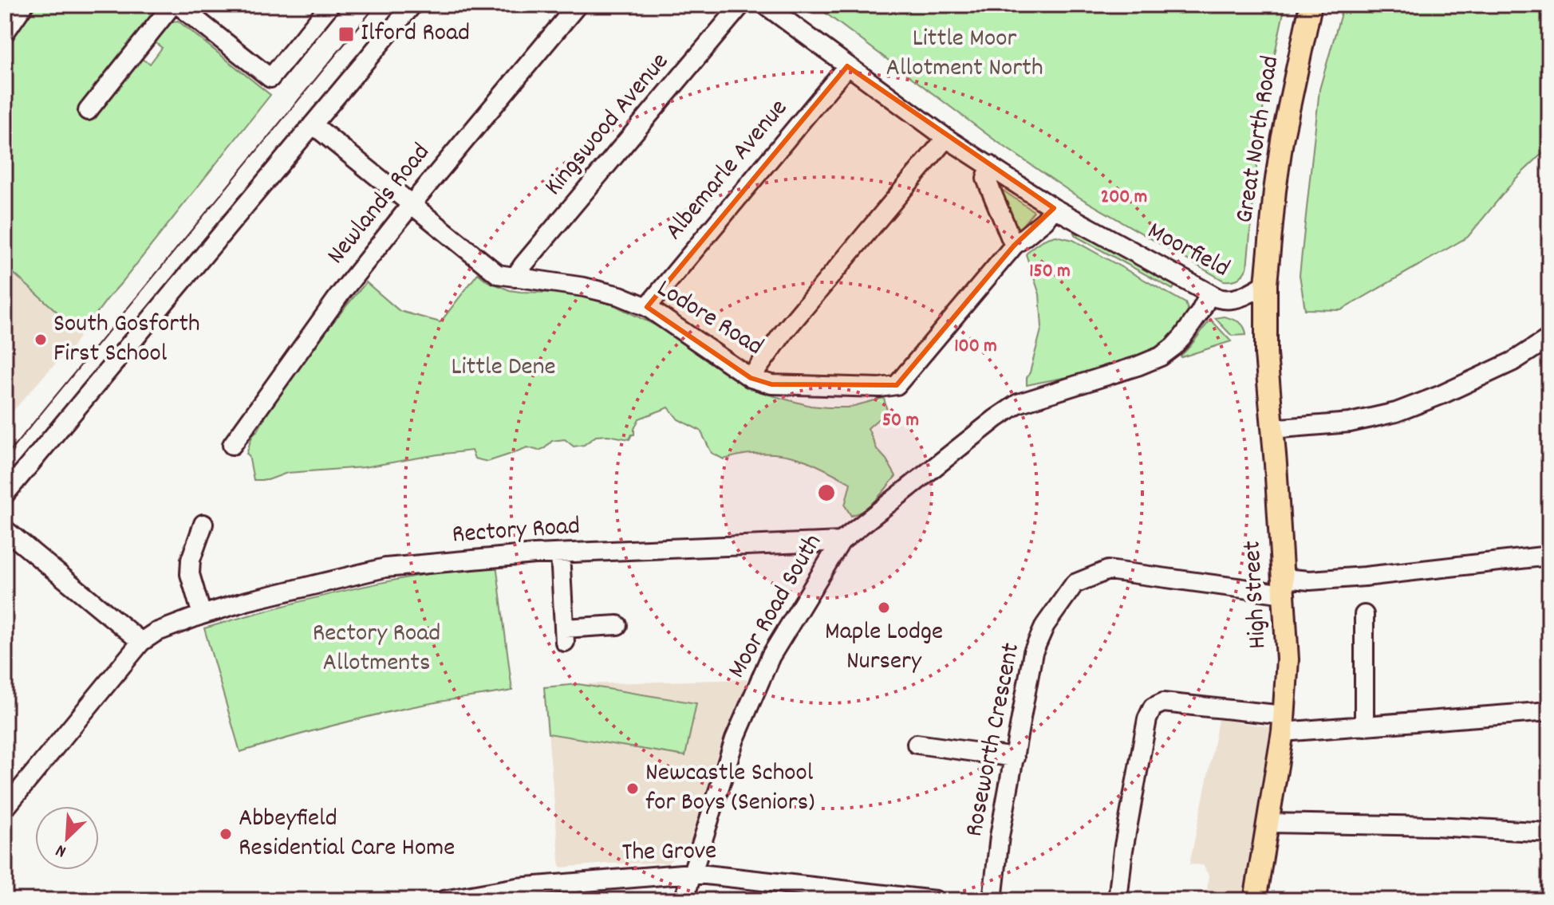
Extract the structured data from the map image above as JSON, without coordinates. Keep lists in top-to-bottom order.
{
  "streets": {
    "main road": ["Great North Road", "High Street"],
    "street": [
      "Kingswood Avenue",
      "Albemarle Avenue",
      "Newlands Road",
      "Moorfield",
      "Lodore Road",
      "Rectory Road",
      "Moor Road South",
      "Roseworth Crescent",
      "The Grove"
    ]
  },
  "crossings": [
    ["Kingswood Avenue", "Lodore Road"],
    ["Great North Road", "Moorfield"],
    ["Great North Road", "High Street"],
    ["Albemarle Avenue", "Moorfield"],
    ["Albemarle Avenue", "Lodore Road"],
    ["Newlands Road", "Lodore Road"],
    ["Moorfield", "Lodore Road"],
    ["Moorfield", "High Street"],
    ["Moorfield", "Moor Road South"],
    ["Rectory Road", "Moor Road South"],
    ["High Street", "Roseworth Crescent"],
    ["Moor Road South", "The Grove"]
  ],
  "parks": ["Little Moor Allotment North", "Little Dene", "Rectory Road Allotments"],
  "places": {
    "transit": ["Ilford Road"],
    "other": [
      "South Gosforth First School",
      "Maple Lodge Nursery",
      "Newcastle School for Boys (Seniors)",
      "Abbeyfield Residential Care Home"
    ]
  },
  "north": "bottom left",
  "rings": [
    "200 m",
    "150 m",
    "100 m",
    "50 m"
  ]
}
